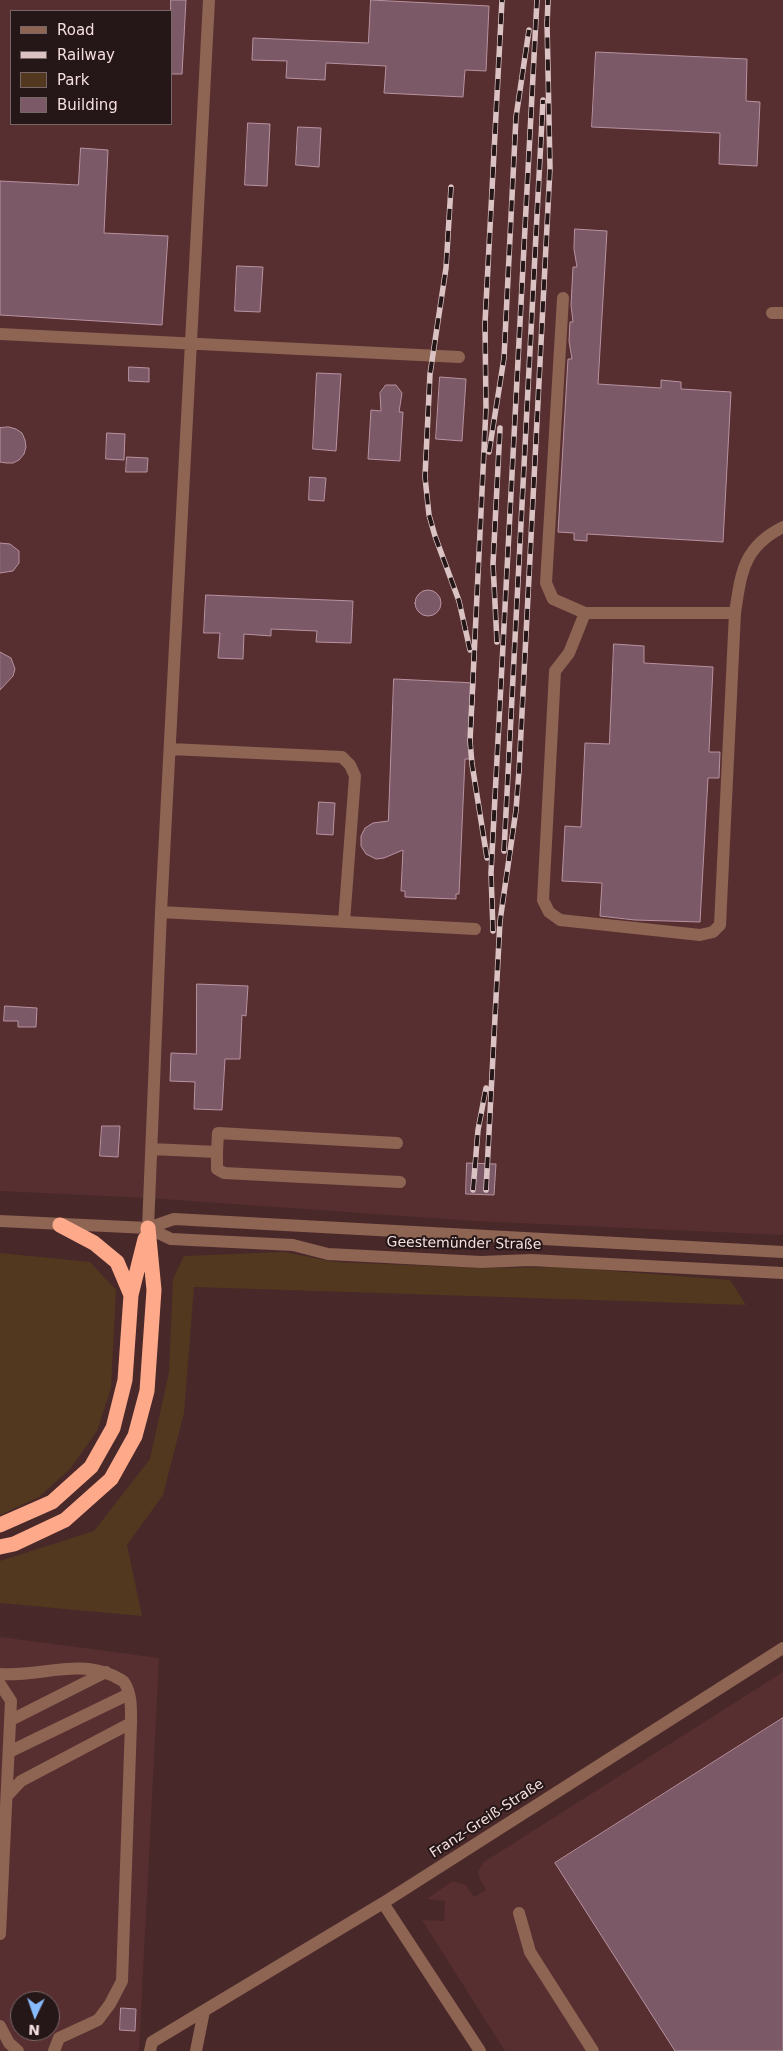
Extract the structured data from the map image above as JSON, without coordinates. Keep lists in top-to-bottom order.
{
  "streets": {
    "street": ["Geestemünder Straße", "Franz-Greiß-Straße"]
  },
  "legend": [
    "Road",
    "Railway",
    "Park",
    "Building"
  ],
  "north": "bottom"
}
